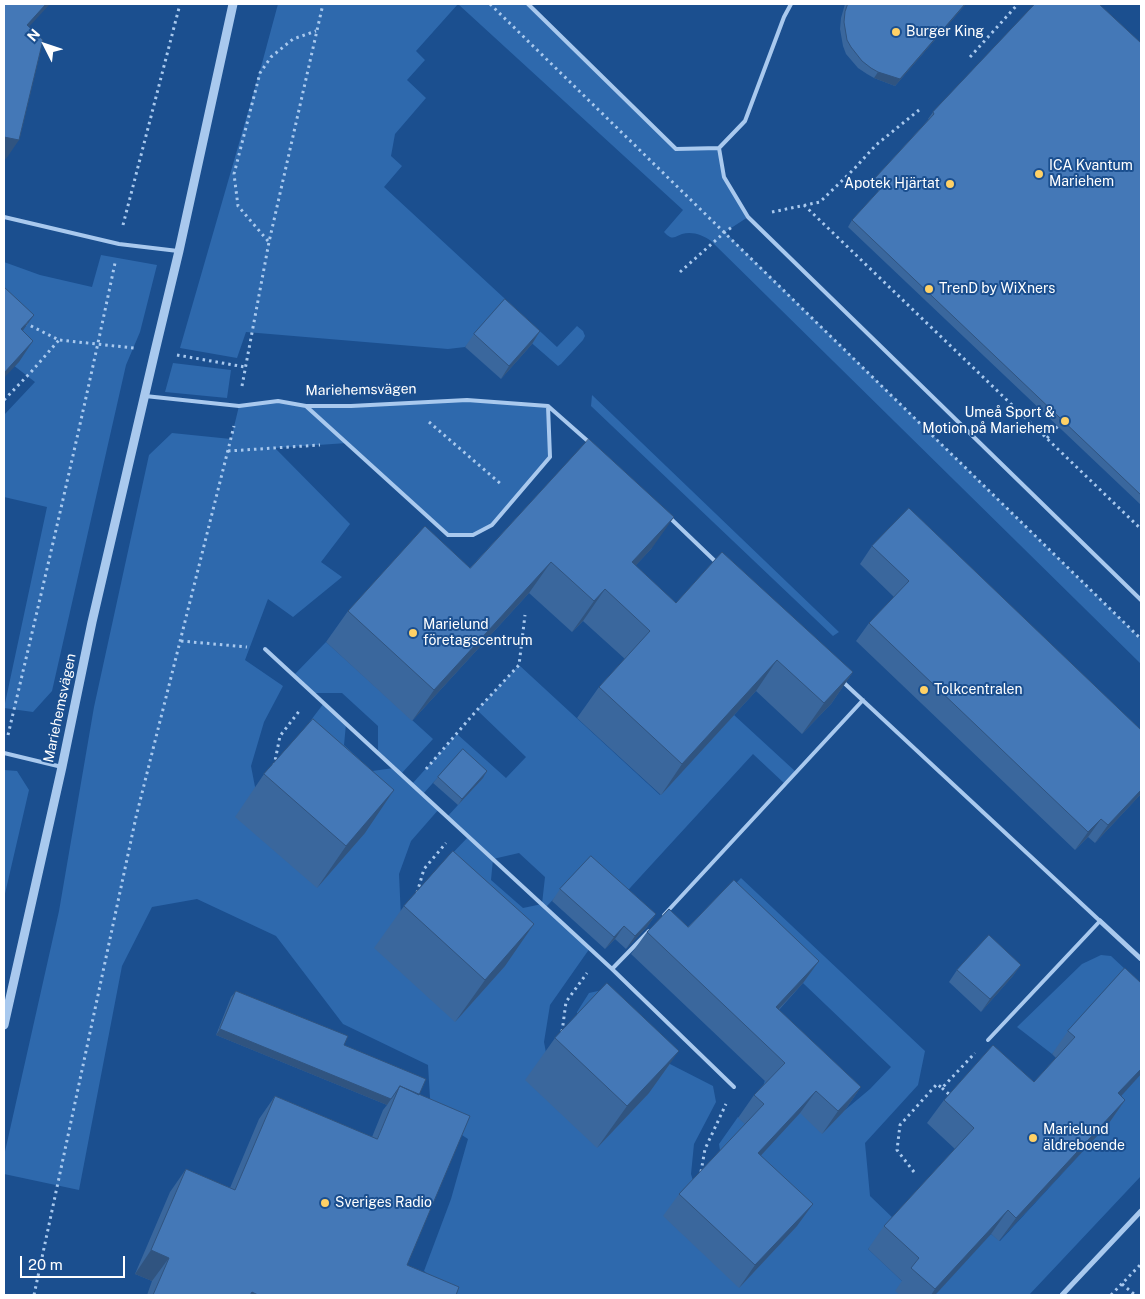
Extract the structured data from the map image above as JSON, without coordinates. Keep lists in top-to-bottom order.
{
  "streets": {
    "street": ["Mariehemsvägen"]
  },
  "places": [
    "Burger King",
    "ICA Kvantum Mariehem",
    "Apotek Hjärtat",
    "TrenD by WiXners",
    "Umeå Sport & Motion på Mariehem",
    "Marielund företagscentrum",
    "Tolkcentralen",
    "Marielund äldreboende",
    "Sveriges Radio"
  ],
  "scale_bar": "20 m",
  "north": "top left"
}
